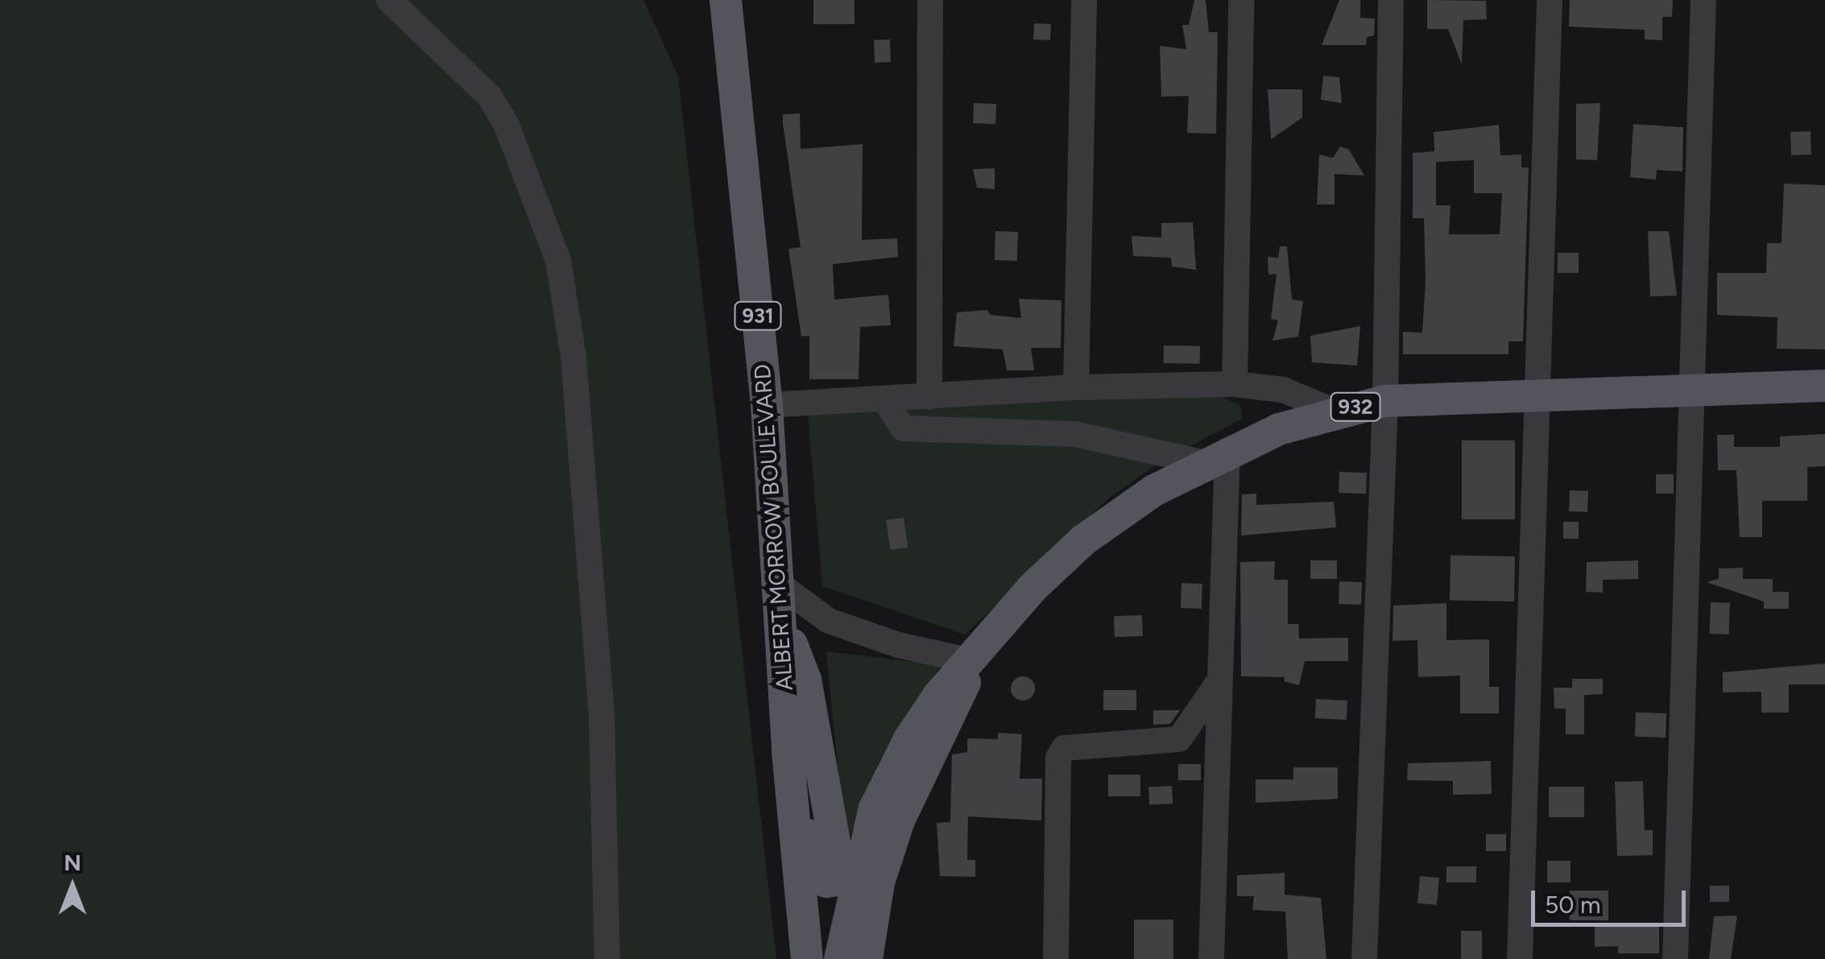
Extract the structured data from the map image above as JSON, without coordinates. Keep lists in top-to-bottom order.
{
  "streets": {
    "main road": ["931", "932", "ALBERT MORROW BOULEVARD"]
  },
  "scale_bar": "50 m",
  "north": "top"
}
